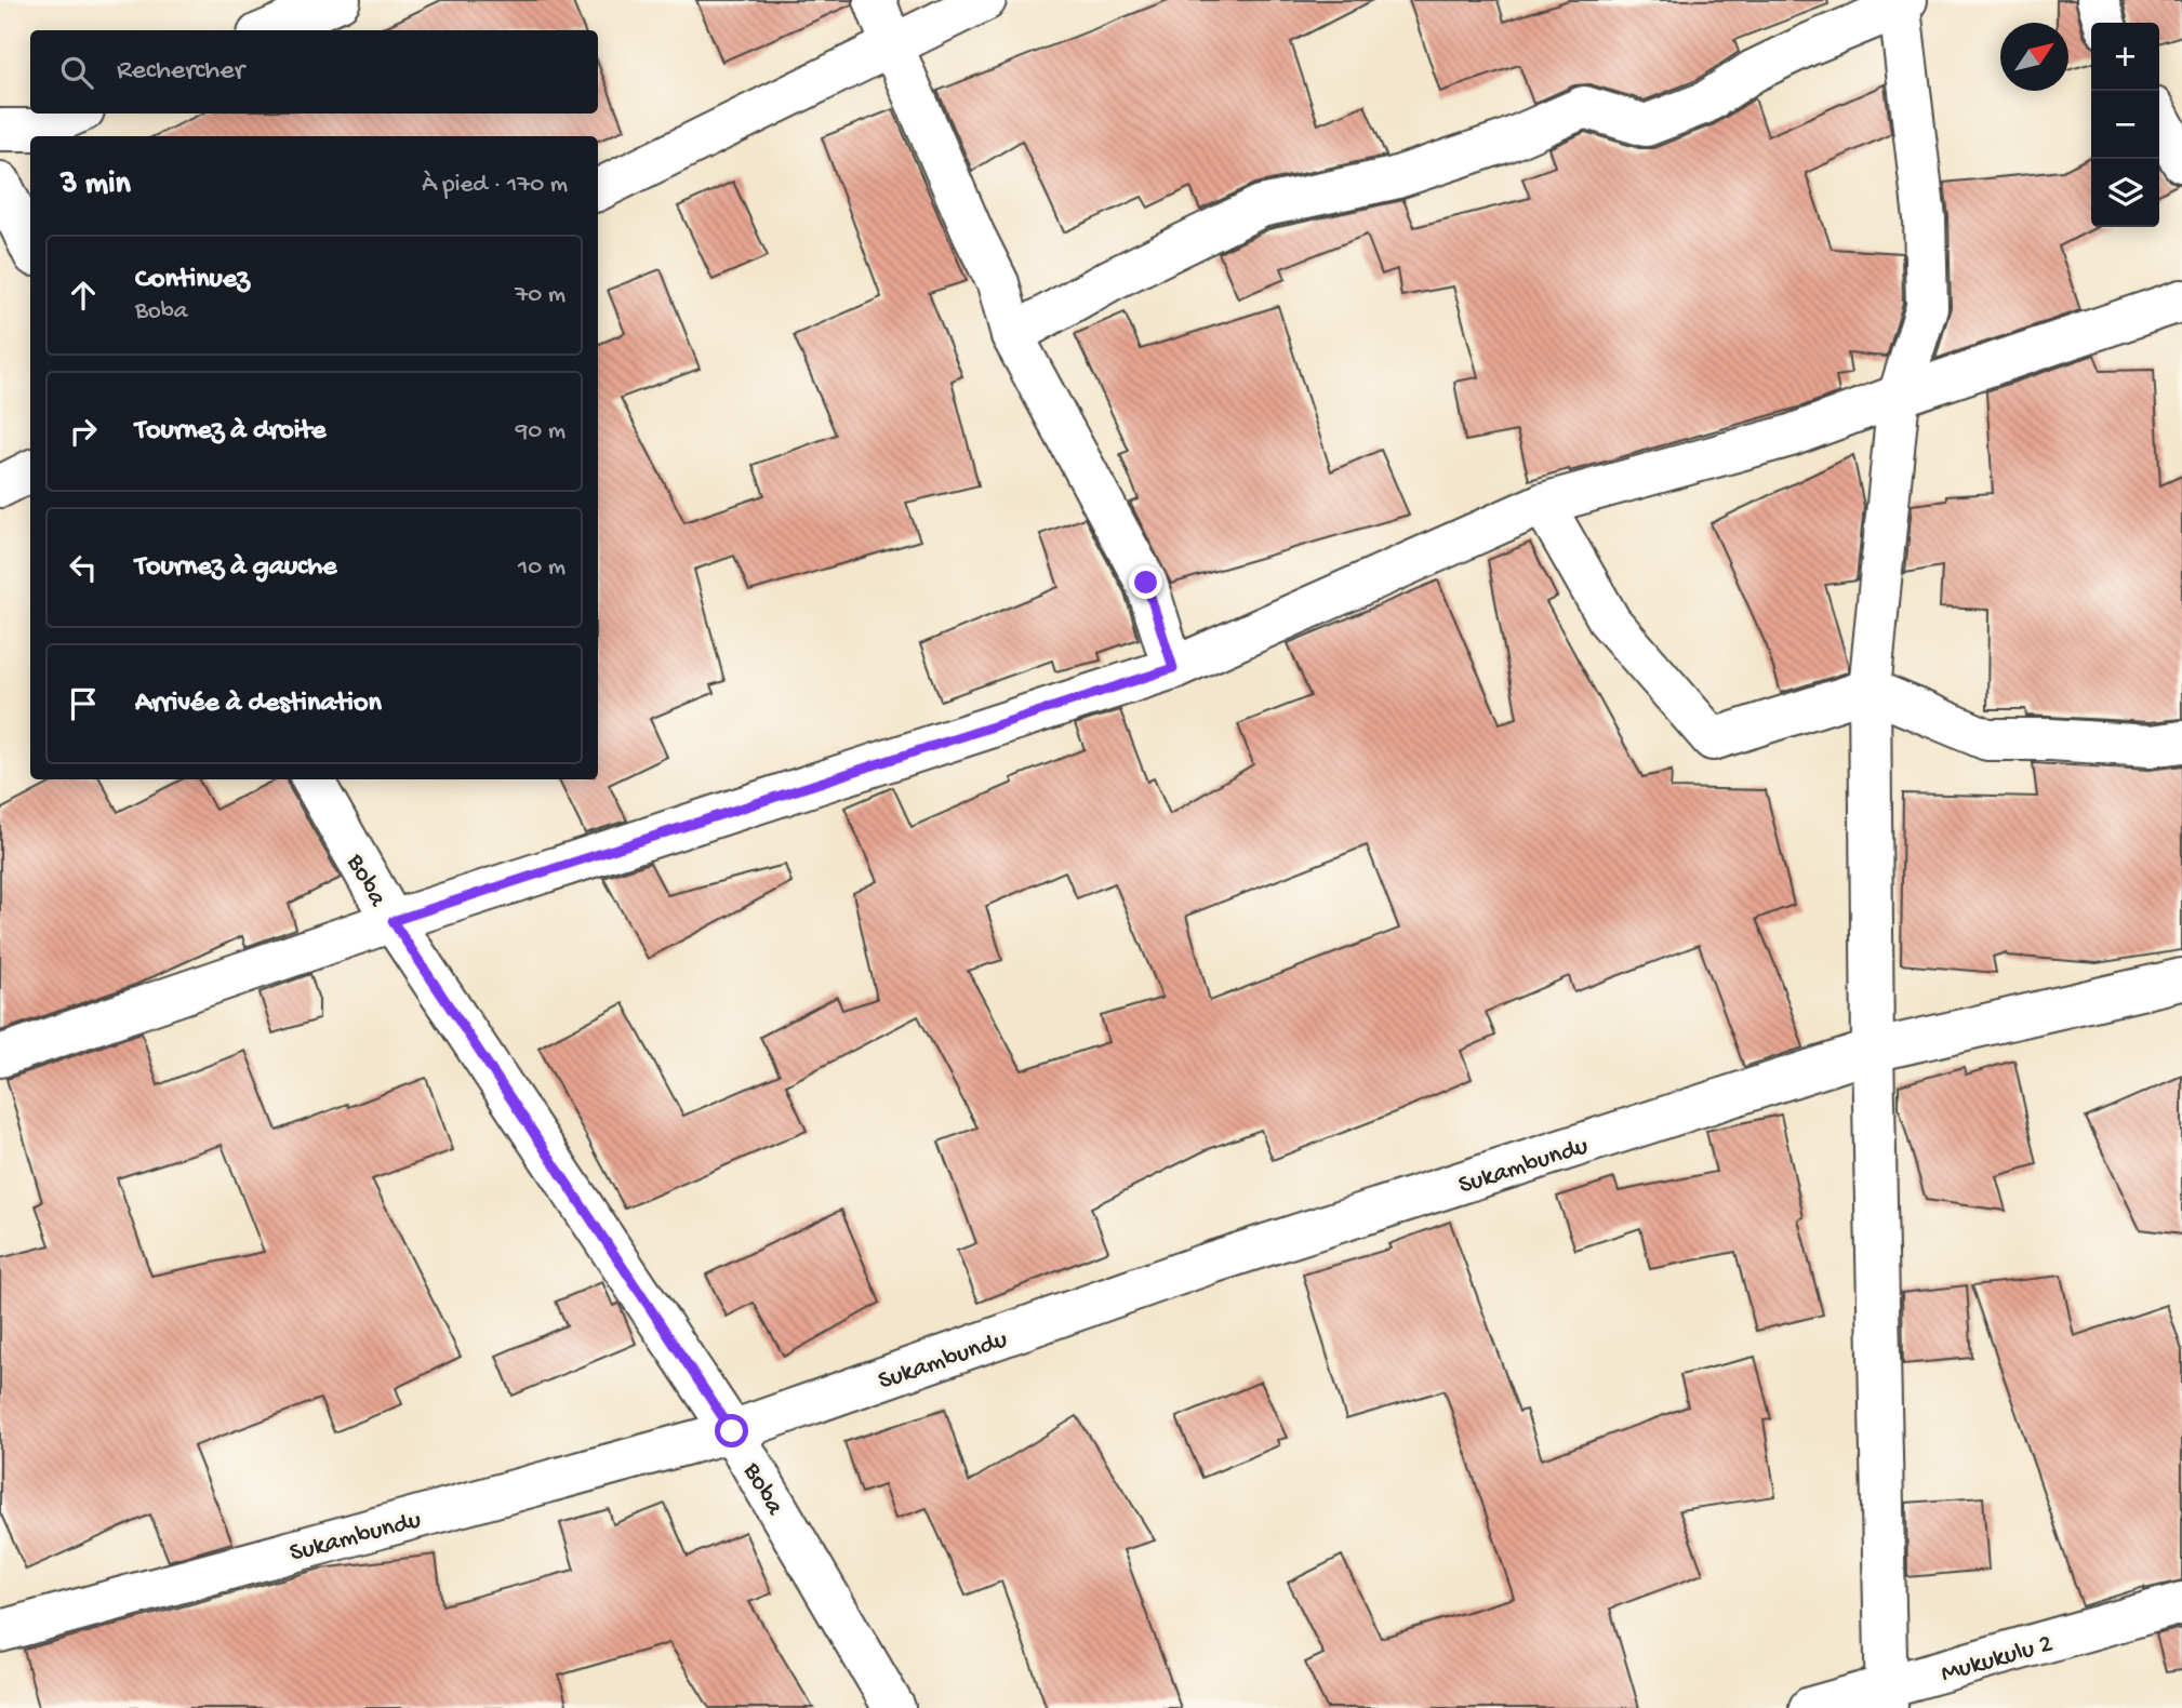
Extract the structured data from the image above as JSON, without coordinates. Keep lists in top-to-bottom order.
{
  "streets": {
    "street": ["Boba", "Sukambundu", "Mukukulu 2"]
  },
  "crossings": [
    ["Boba", "Sukambundu"]
  ],
  "north": "top right",
  "page": {
    "map_buttons": ["+", "−"],
    "search": "Rechercher",
    "heading": ["3 min", "À pied · 170 m"],
    "list": [
      ["Continuez", "Boba", "70 m"],
      ["Tournez à droite", "90 m"],
      ["Tournez à gauche", "10 m"],
      "Arrivée à destination"
    ]
  }
}
